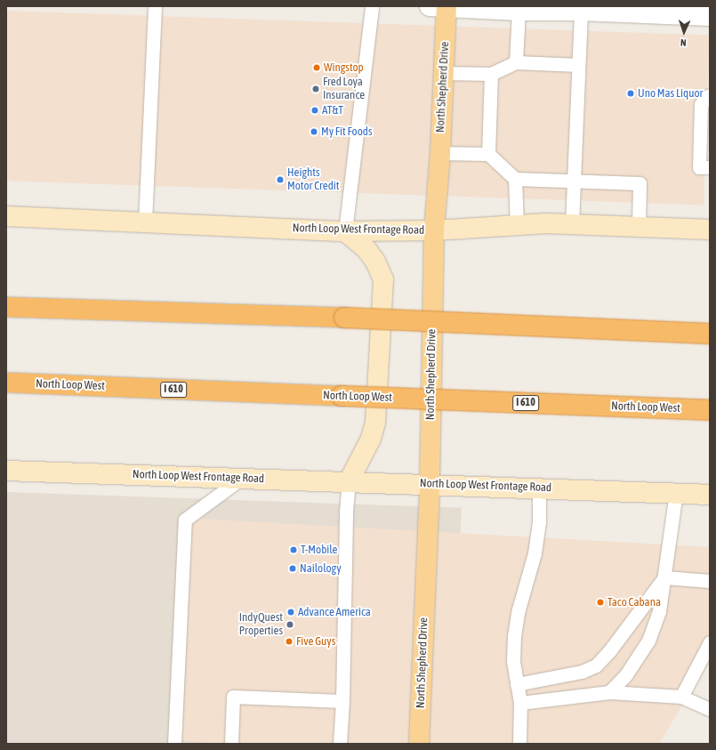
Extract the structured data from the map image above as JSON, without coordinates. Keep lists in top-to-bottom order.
{
  "streets": {
    "highway": ["North Loop West", "I 610"],
    "main road": ["North Shepherd Drive", "North Loop West Frontage Road"]
  },
  "crossings": [
    ["North Shepherd Drive", "North Loop West Frontage Road"]
  ],
  "places": [
    "Wingstop",
    "Fred Loya Insurance",
    "Uno Mas Liquor",
    "AT&T",
    "My Fit Foods",
    "Heights Motor Credit",
    "T-Mobile",
    "Nailology",
    "Taco Cabana",
    "Advance America",
    "IndyQuest Properties",
    "Five Guys"
  ],
  "north": "bottom"
}
